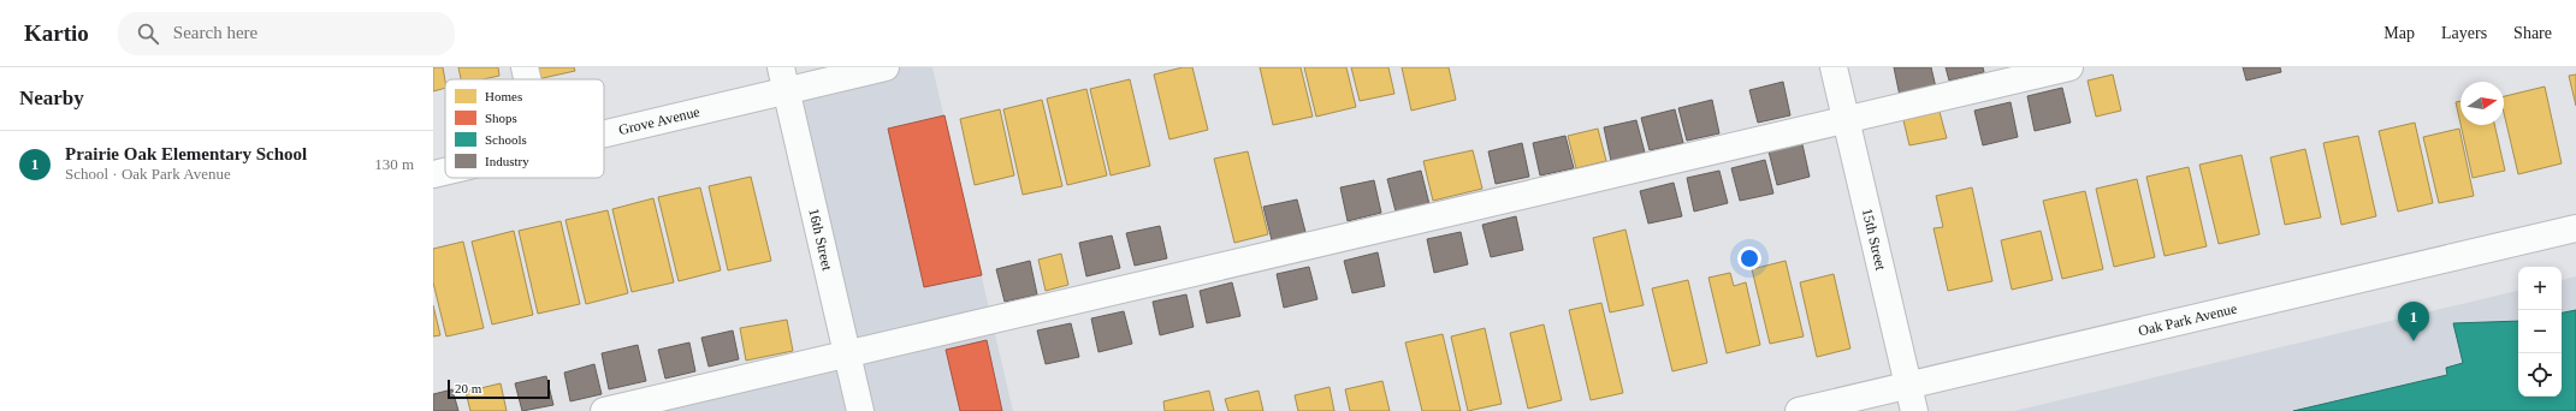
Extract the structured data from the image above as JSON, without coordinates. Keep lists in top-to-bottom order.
{
  "streets": {
    "street": [
      "Grove Avenue",
      "16th Street",
      "15th Street",
      "Oak Park Avenue"
    ]
  },
  "crossings": [
    ["Grove Avenue", "16th Street"],
    ["15th Street", "Oak Park Avenue"]
  ],
  "legend": [
    "Homes",
    "Shops",
    "Schools",
    "Industry"
  ],
  "scale_bar": "20 m",
  "north": "right",
  "page": {
    "header": "Kartio",
    "search": "Search here",
    "nav": ["Map", "Layers", "Share"],
    "heading": "Nearby",
    "list": [
      {
        "mark": "1",
        "name": "Prairie Oak Elementary School",
        "note": "School · Oak Park Avenue",
        "value": "130 m"
      }
    ],
    "map_buttons": ["+", "−"],
    "pins": "1",
    "scale": "20 m"
  }
}
